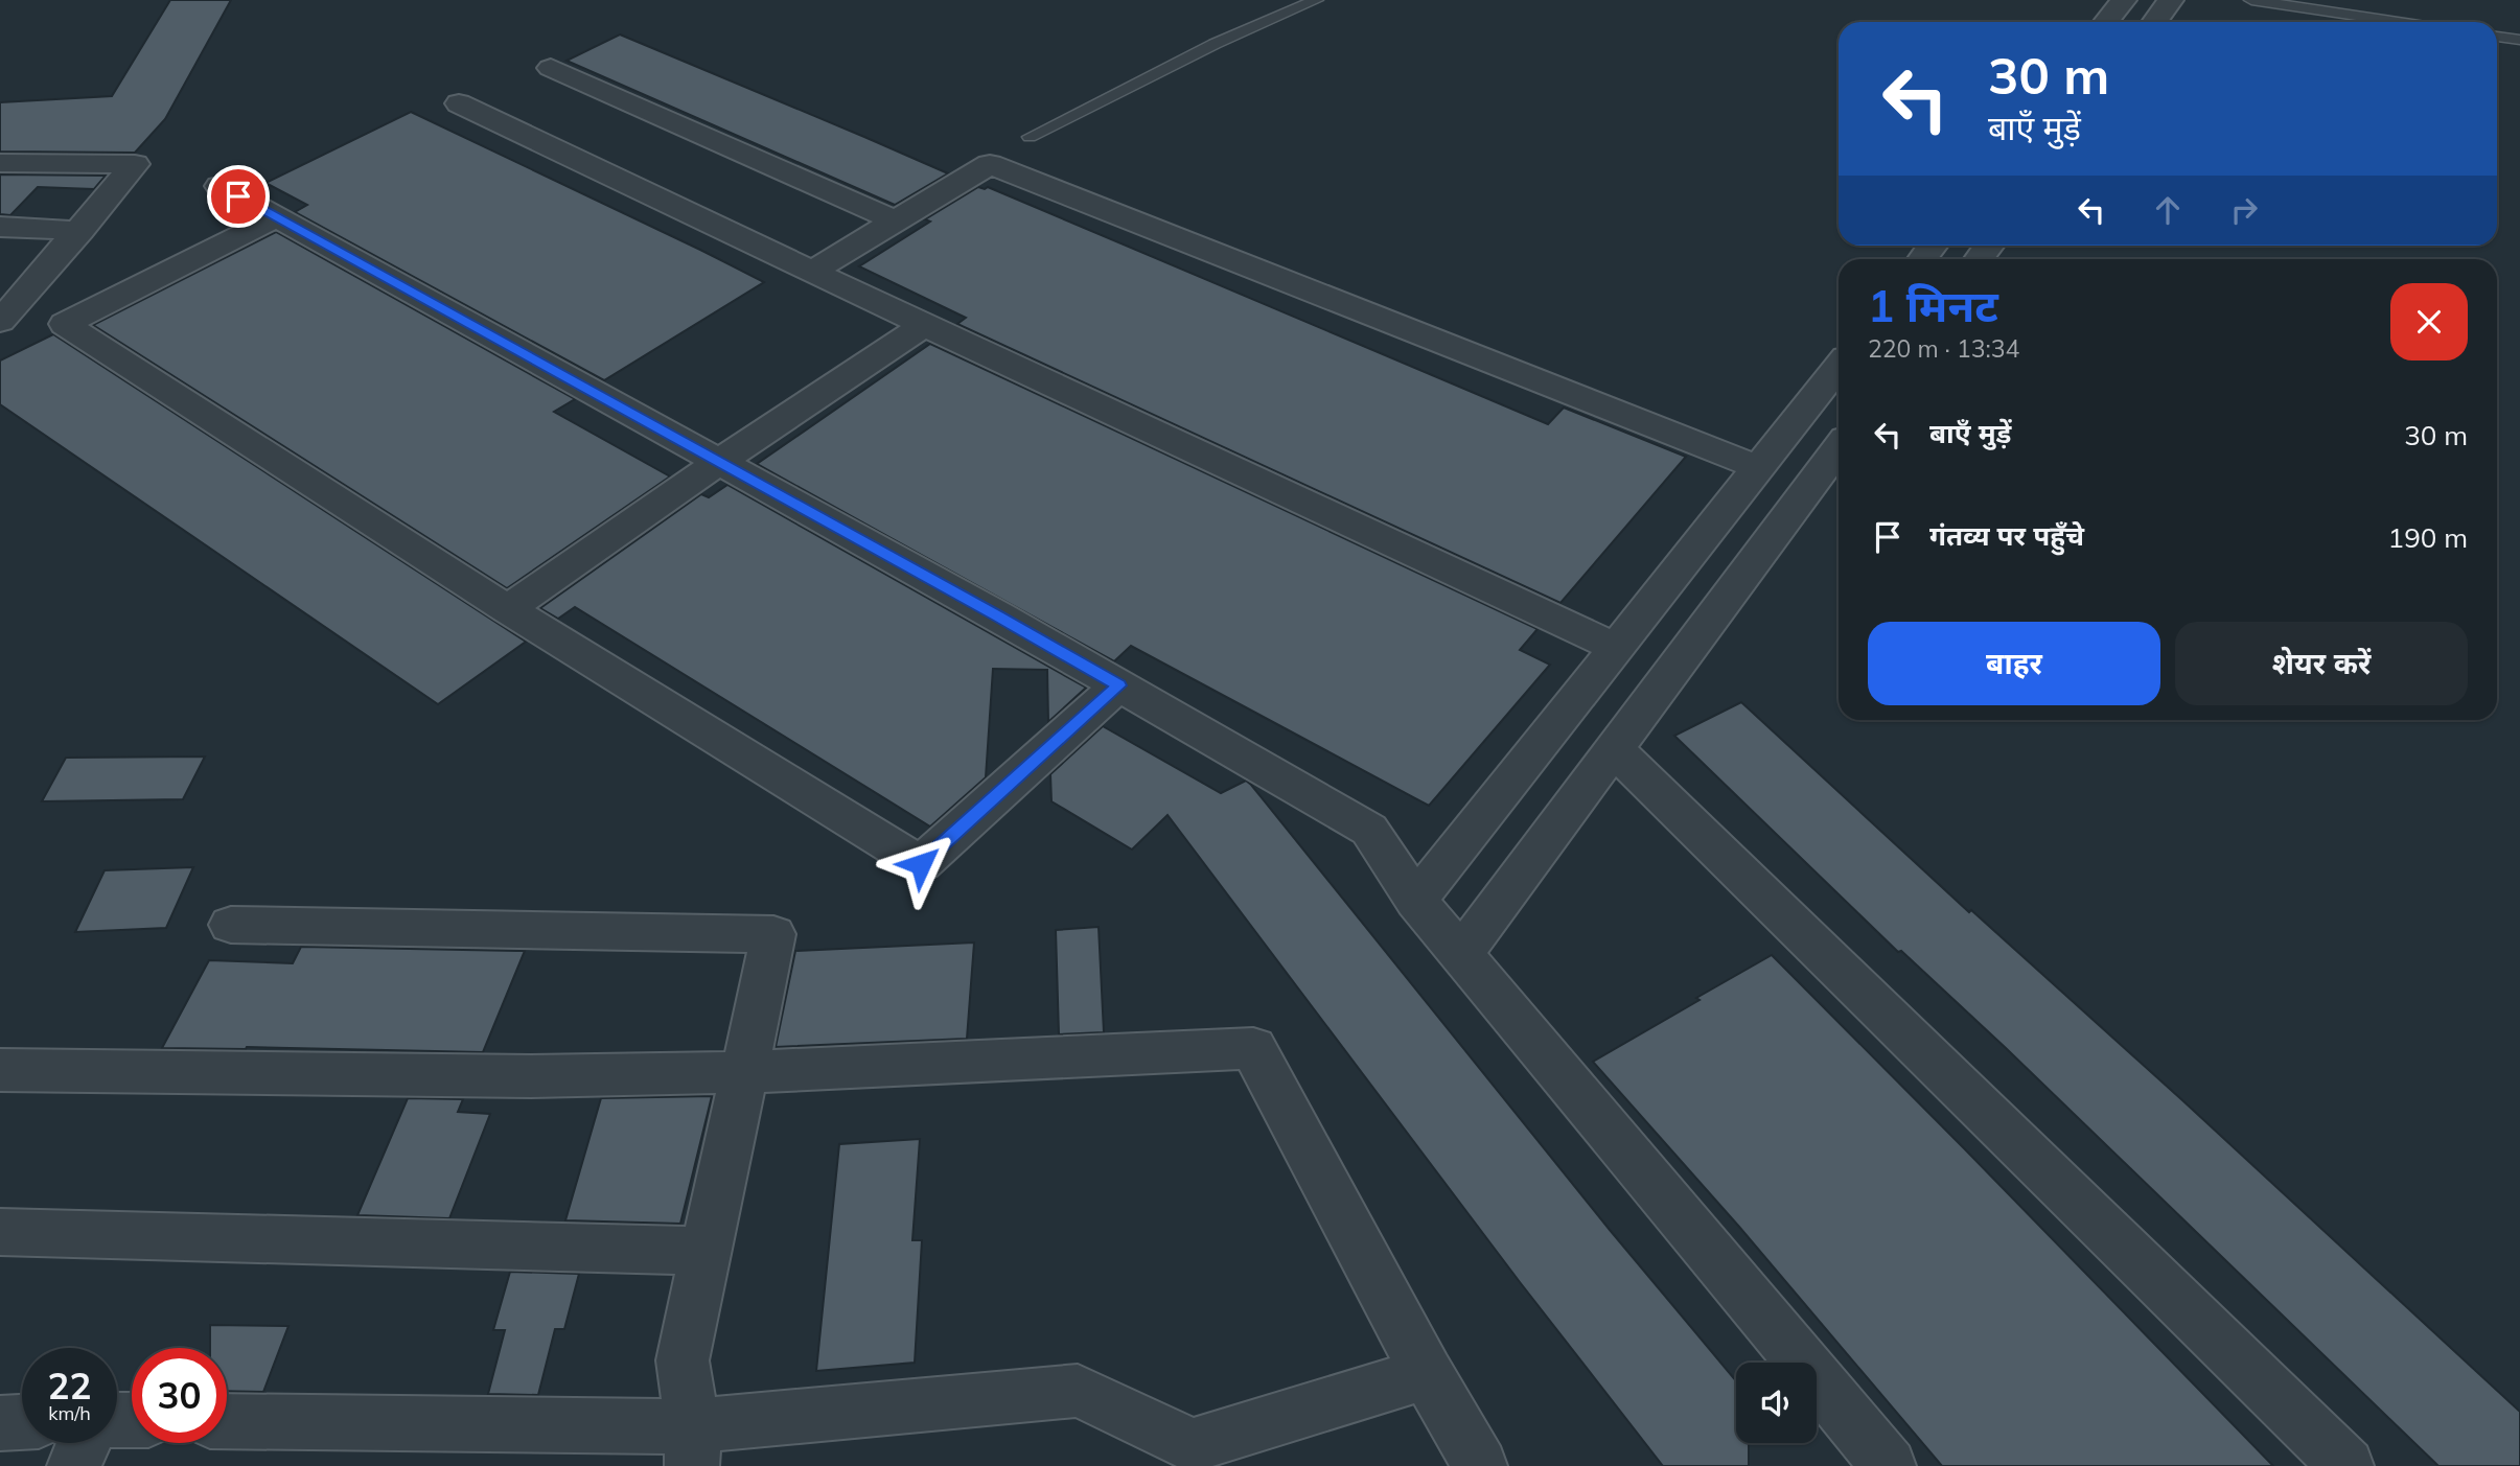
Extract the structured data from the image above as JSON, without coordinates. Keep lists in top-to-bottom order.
{
  "page": {
    "turn": ["30 m", "बाएँ मुड़ें"],
    "heading": ["1 मिनट", "220 m · 13:34"],
    "list": [
      {
        "name": "बाएँ मुड़ें",
        "value": "30 m"
      },
      {
        "name": "गंतव्य पर पहुँचे",
        "value": "190 m"
      }
    ],
    "buttons": ["बाहर", "शेयर करें"],
    "speed": "22 km/h",
    "limit": "30"
  }
}
